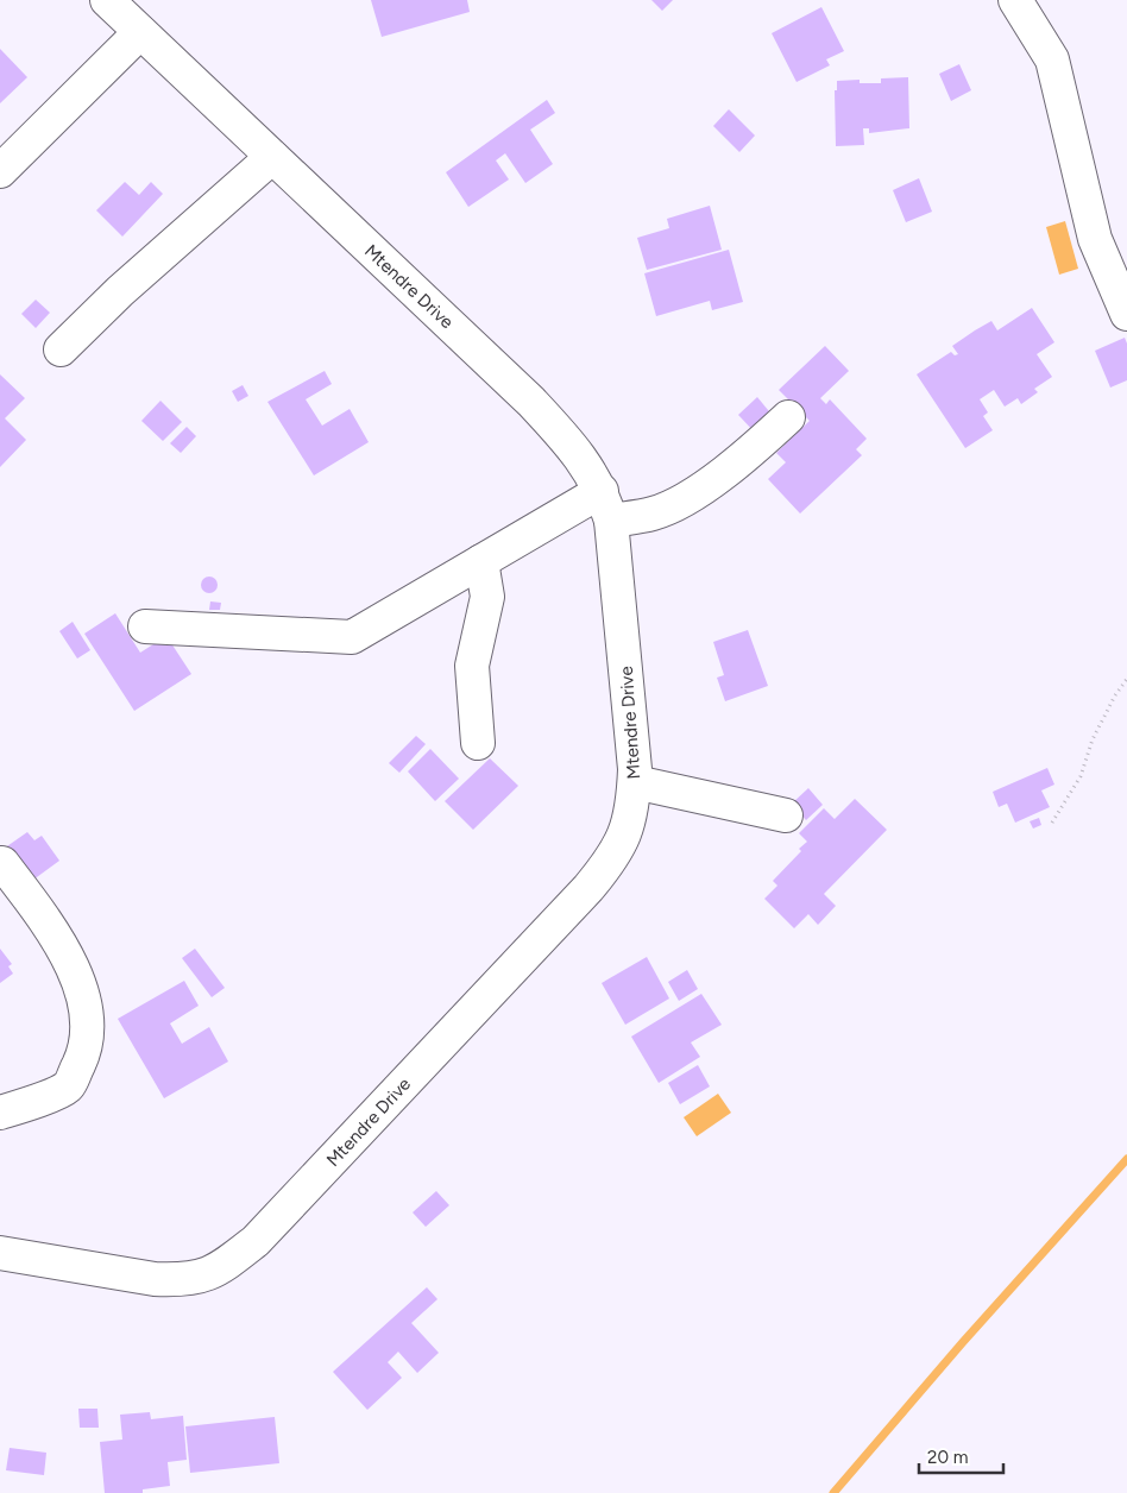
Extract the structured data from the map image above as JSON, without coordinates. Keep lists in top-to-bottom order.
{
  "streets": {
    "street": ["Mtendre Drive"]
  },
  "scale_bar": "20 m"
}
